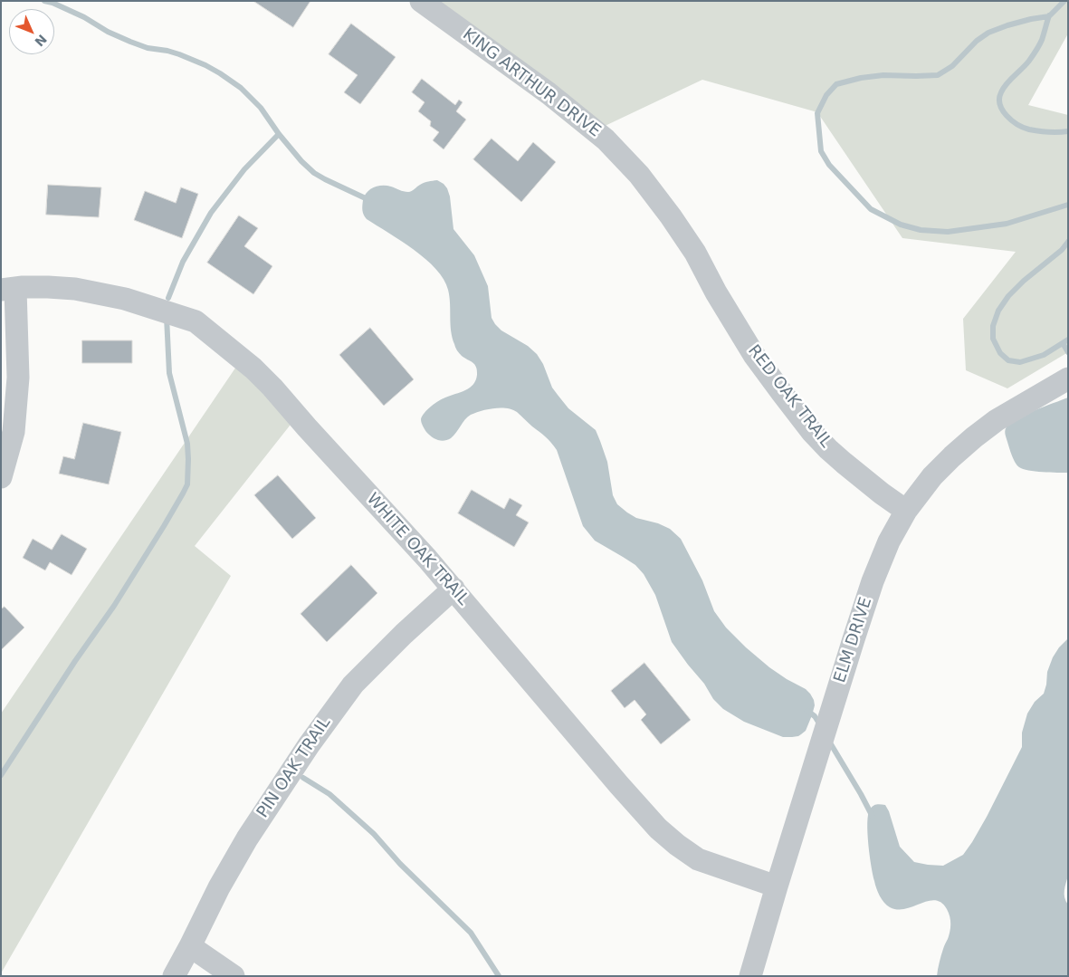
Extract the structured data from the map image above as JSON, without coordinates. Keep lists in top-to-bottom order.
{
  "streets": {
    "street": [
      "KING ARTHUR DRIVE",
      "RED OAK TRAIL",
      "WHITE OAK TRAIL",
      "ELM DRIVE",
      "PIN OAK TRAIL"
    ]
  },
  "crossings": [
    ["KING ARTHUR DRIVE", "RED OAK TRAIL"],
    ["RED OAK TRAIL", "ELM DRIVE"],
    ["WHITE OAK TRAIL", "ELM DRIVE"],
    ["WHITE OAK TRAIL", "PIN OAK TRAIL"]
  ],
  "north": "bottom right"
}
